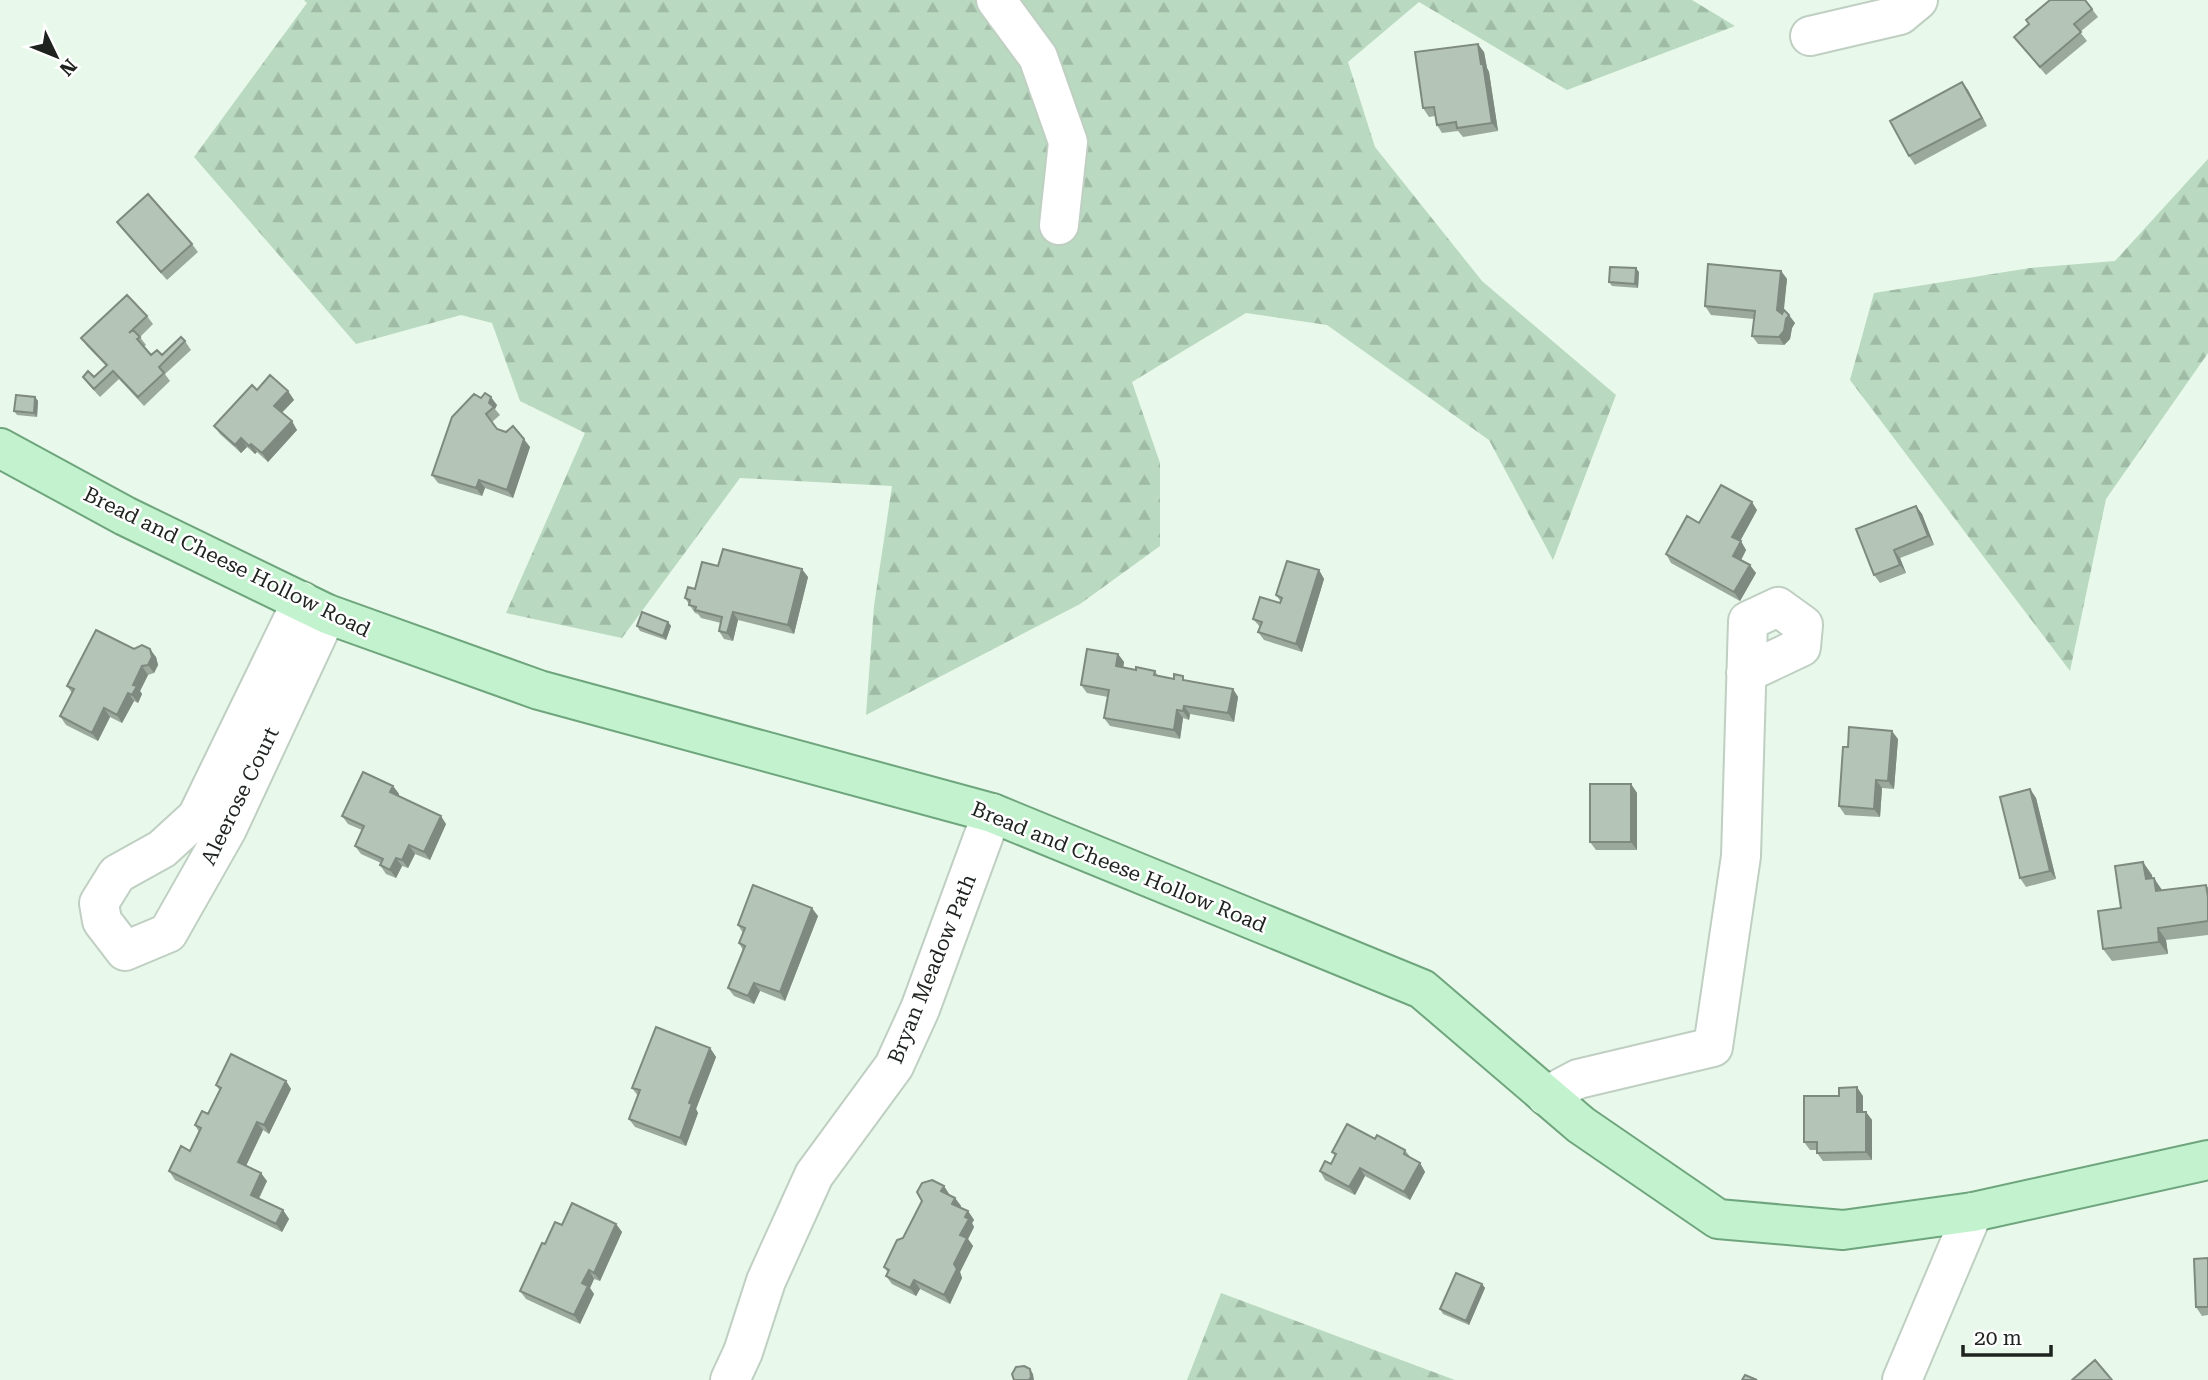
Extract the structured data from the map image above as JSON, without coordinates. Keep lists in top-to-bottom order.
{
  "streets": {
    "main road": ["Bread and Cheese Hollow Road"],
    "street": ["Aleerose Court", "Bryan Meadow Path"]
  },
  "crossings": [
    ["Bread and Cheese Hollow Road", "Aleerose Court"],
    ["Bread and Cheese Hollow Road", "Bryan Meadow Path"]
  ],
  "scale_bar": "20 m",
  "north": "bottom right"
}
